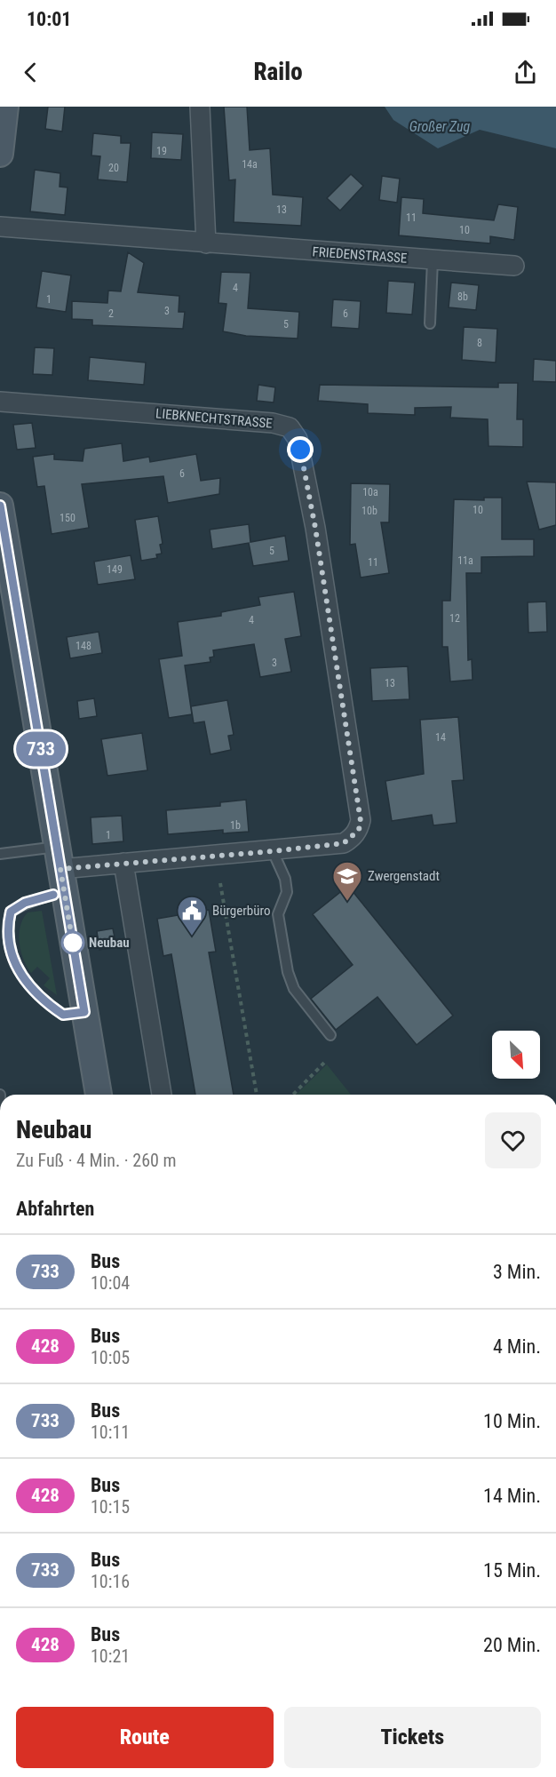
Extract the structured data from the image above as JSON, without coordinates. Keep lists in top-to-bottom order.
{
  "streets": {
    "street": ["FRIEDENSTRASSE", "LIEBKNECHTSTRASSE"]
  },
  "water": ["Großer Zug"],
  "places": {
    "school or university": ["Zwergenstadt"],
    "public building": ["Bürgerbüro"],
    "other": ["Neubau"]
  },
  "lines": ["bus line 733"],
  "house_numbers": [
    "19",
    "14a",
    "20",
    "13",
    "11",
    "10",
    "4",
    "8b",
    "1",
    "3",
    "2",
    "6",
    "5",
    "8",
    "6",
    "10a",
    "10",
    "10b",
    "150",
    "5",
    "11a",
    "11",
    "149",
    "12",
    "4",
    "148",
    "3",
    "13",
    "14",
    "1b",
    "1"
  ],
  "north": "bottom right",
  "page": {
    "status": "10:01",
    "header": "Railo",
    "on_map": "733",
    "heading": [
      ["Neubau", "Zu Fuß · 4 Min. · 260 m"],
      "Abfahrten"
    ],
    "list": [
      {
        "mark": "733",
        "name": "Bus",
        "note": "10:04",
        "value": "3 Min."
      },
      {
        "mark": "428",
        "name": "Bus",
        "note": "10:05",
        "value": "4 Min."
      },
      {
        "mark": "733",
        "name": "Bus",
        "note": "10:11",
        "value": "10 Min."
      },
      {
        "mark": "428",
        "name": "Bus",
        "note": "10:15",
        "value": "14 Min."
      },
      {
        "mark": "733",
        "name": "Bus",
        "note": "10:16",
        "value": "15 Min."
      },
      {
        "mark": "428",
        "name": "Bus",
        "note": "10:21",
        "value": "20 Min."
      }
    ],
    "buttons": ["Route", "Tickets"]
  }
}
